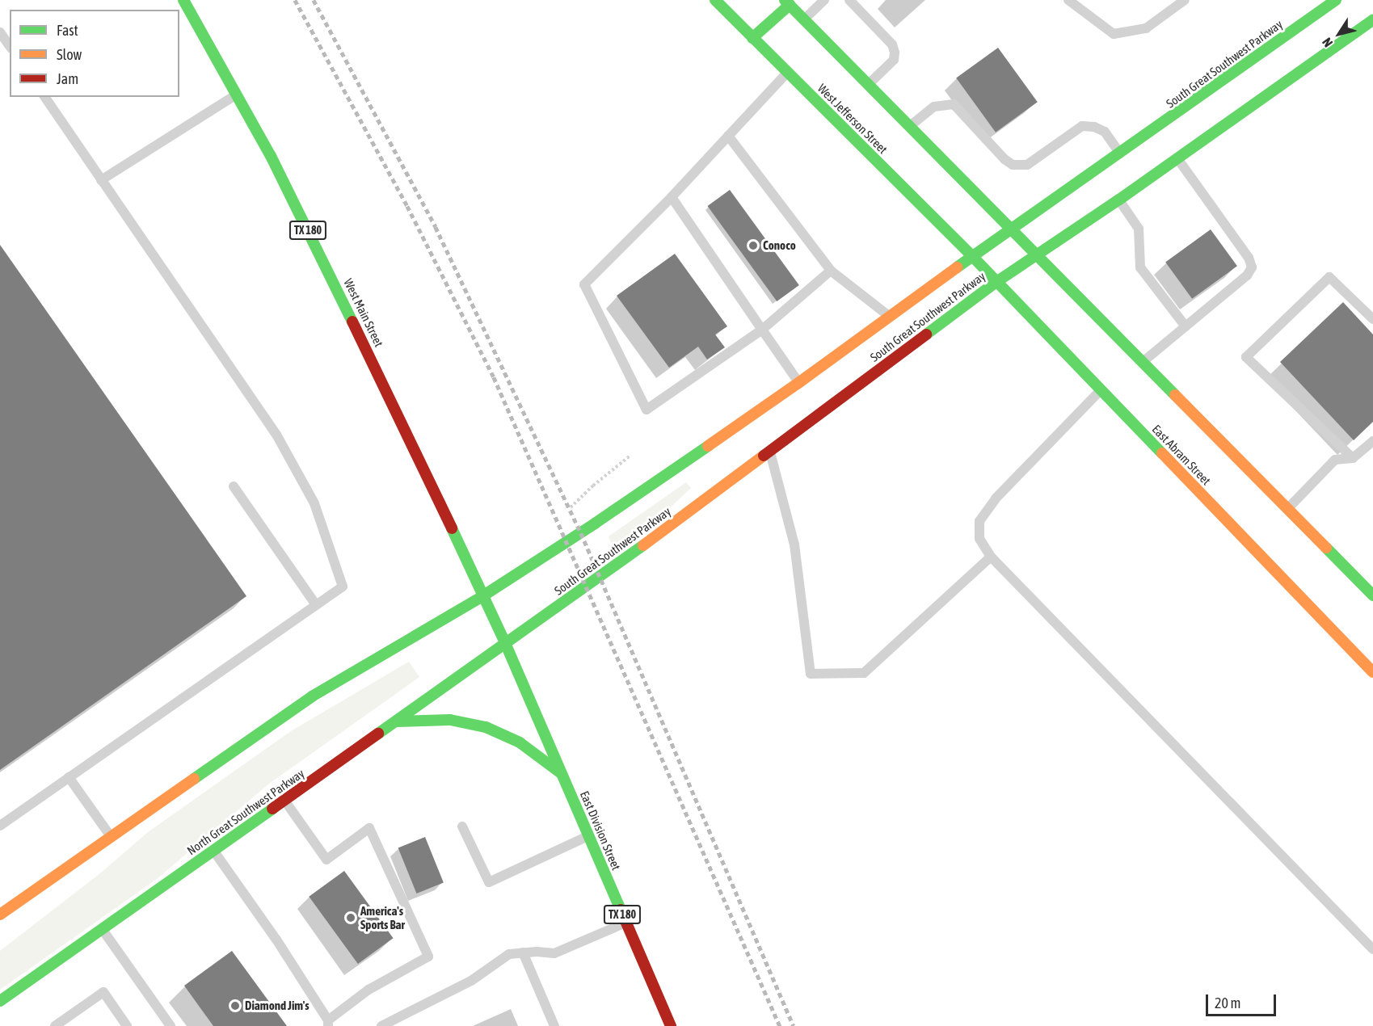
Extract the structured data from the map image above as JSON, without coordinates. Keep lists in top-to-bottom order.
{
  "streets": {
    "main road": [
      "South Great Southwest Parkway",
      "West Jefferson Street",
      "TX 180",
      "West Main Street",
      "East Abram Street",
      "North Great Southwest Parkway",
      "East Division Street"
    ]
  },
  "crossings": [
    ["South Great Southwest Parkway", "West Jefferson Street"],
    ["South Great Southwest Parkway", "West Main Street"],
    ["South Great Southwest Parkway", "East Abram Street"],
    ["South Great Southwest Parkway", "North Great Southwest Parkway"],
    ["South Great Southwest Parkway", "East Division Street"],
    ["West Jefferson Street", "East Abram Street"],
    ["West Main Street", "North Great Southwest Parkway"],
    ["West Main Street", "East Division Street"],
    ["North Great Southwest Parkway", "East Division Street"]
  ],
  "places": ["Conoco", "America's Sports Bar", "Diamond Jim's"],
  "legend": ["Fast", "Slow", "Jam"],
  "scale_bar": "20 m",
  "north": "bottom left"
}
